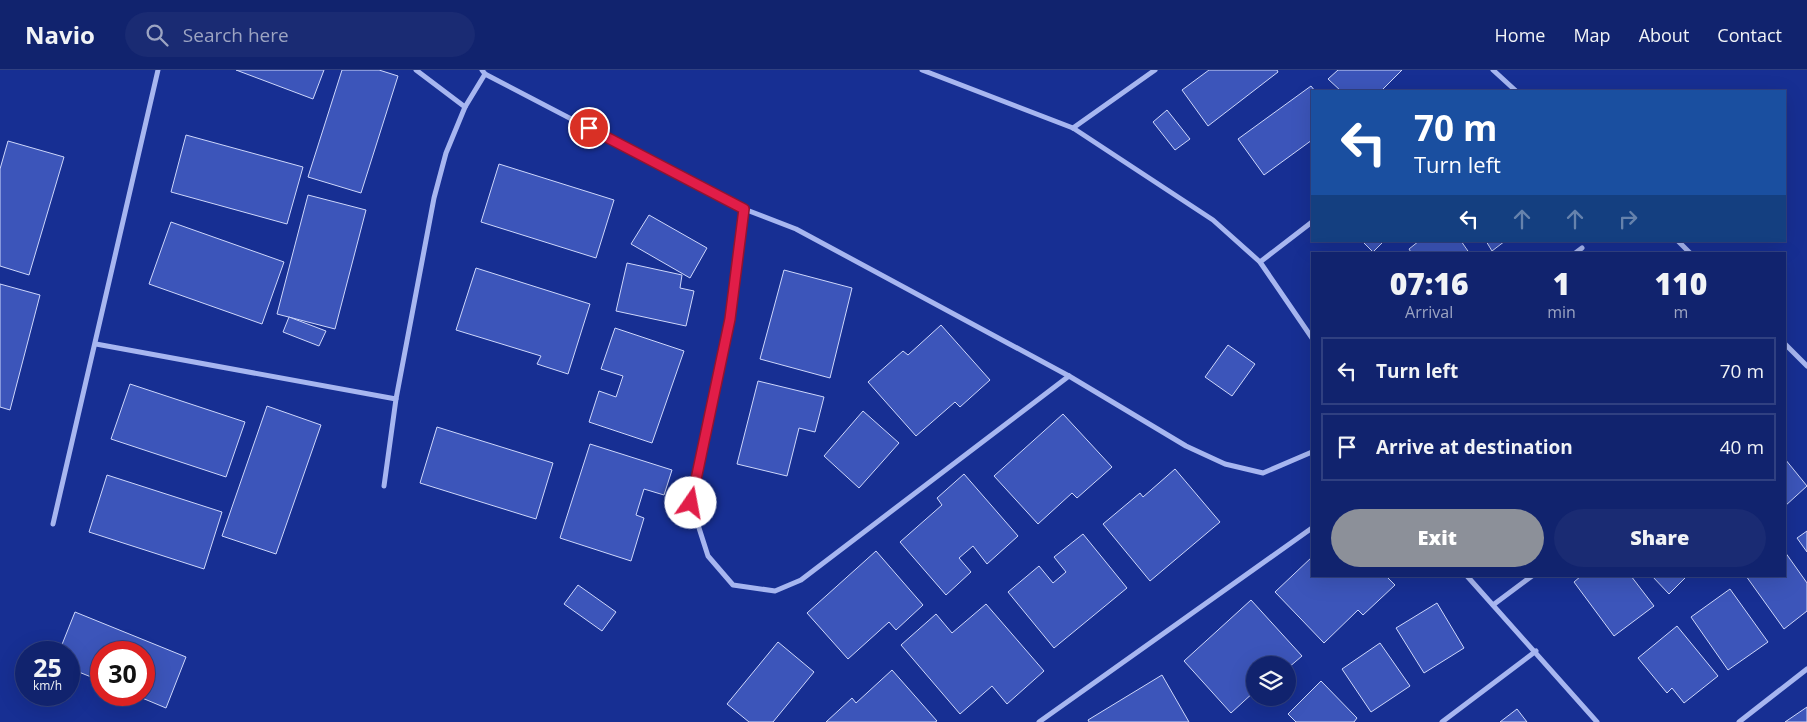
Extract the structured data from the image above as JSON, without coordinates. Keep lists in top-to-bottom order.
{
  "page": {
    "header": "Navio",
    "search": "Search here",
    "nav": [
      "Home",
      "Map",
      "About",
      "Contact"
    ],
    "turn": ["70 m", "Turn left"],
    "eta": [
      "07:16",
      "Arrival",
      "1",
      "min",
      "110",
      "m"
    ],
    "list": [
      {
        "name": "Turn left",
        "value": "70 m"
      },
      {
        "name": "Arrive at destination",
        "value": "40 m"
      }
    ],
    "buttons": ["Exit", "Share"],
    "speed": "25 km/h",
    "limit": "30"
  }
}
